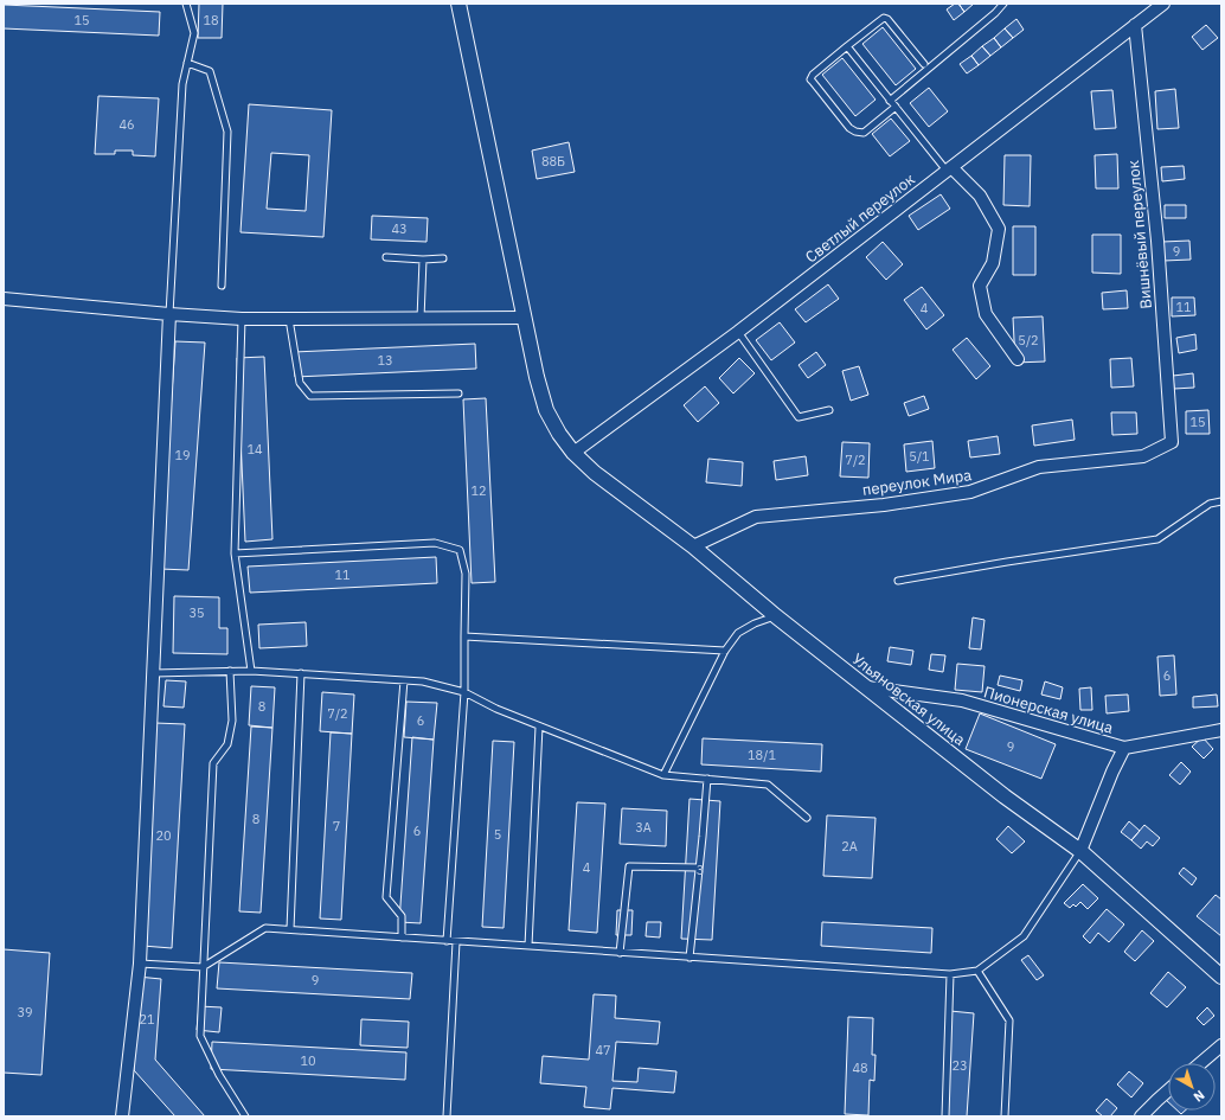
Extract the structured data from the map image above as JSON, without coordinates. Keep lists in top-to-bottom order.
{
  "streets": {
    "street": [
      "Светлый переулок",
      "Вишнёвый переулок",
      "переулок Мира",
      "Ульяновская улица",
      "Пионерская улица"
    ]
  },
  "crossings": [
    ["Светлый переулок", "Вишнёвый переулок"],
    ["Светлый переулок", "Ульяновская улица"],
    ["Вишнёвый переулок", "переулок Мира"],
    ["переулок Мира", "Ульяновская улица"],
    ["Ульяновская улица", "Пионерская улица"]
  ],
  "house_numbers": [
    "15",
    "18",
    "46",
    "88Б",
    "43",
    "9",
    "11",
    "4",
    "5/2",
    "13",
    "15",
    "14",
    "19",
    "5/1",
    "7/2",
    "12",
    "11",
    "35",
    "6",
    "8",
    "7/2",
    "6",
    "9",
    "18/1",
    "8",
    "7",
    "3А",
    "6",
    "5",
    "20",
    "2А",
    "4",
    "3",
    "9",
    "39",
    "21",
    "47",
    "10",
    "23",
    "48"
  ],
  "north": "bottom right"
}
